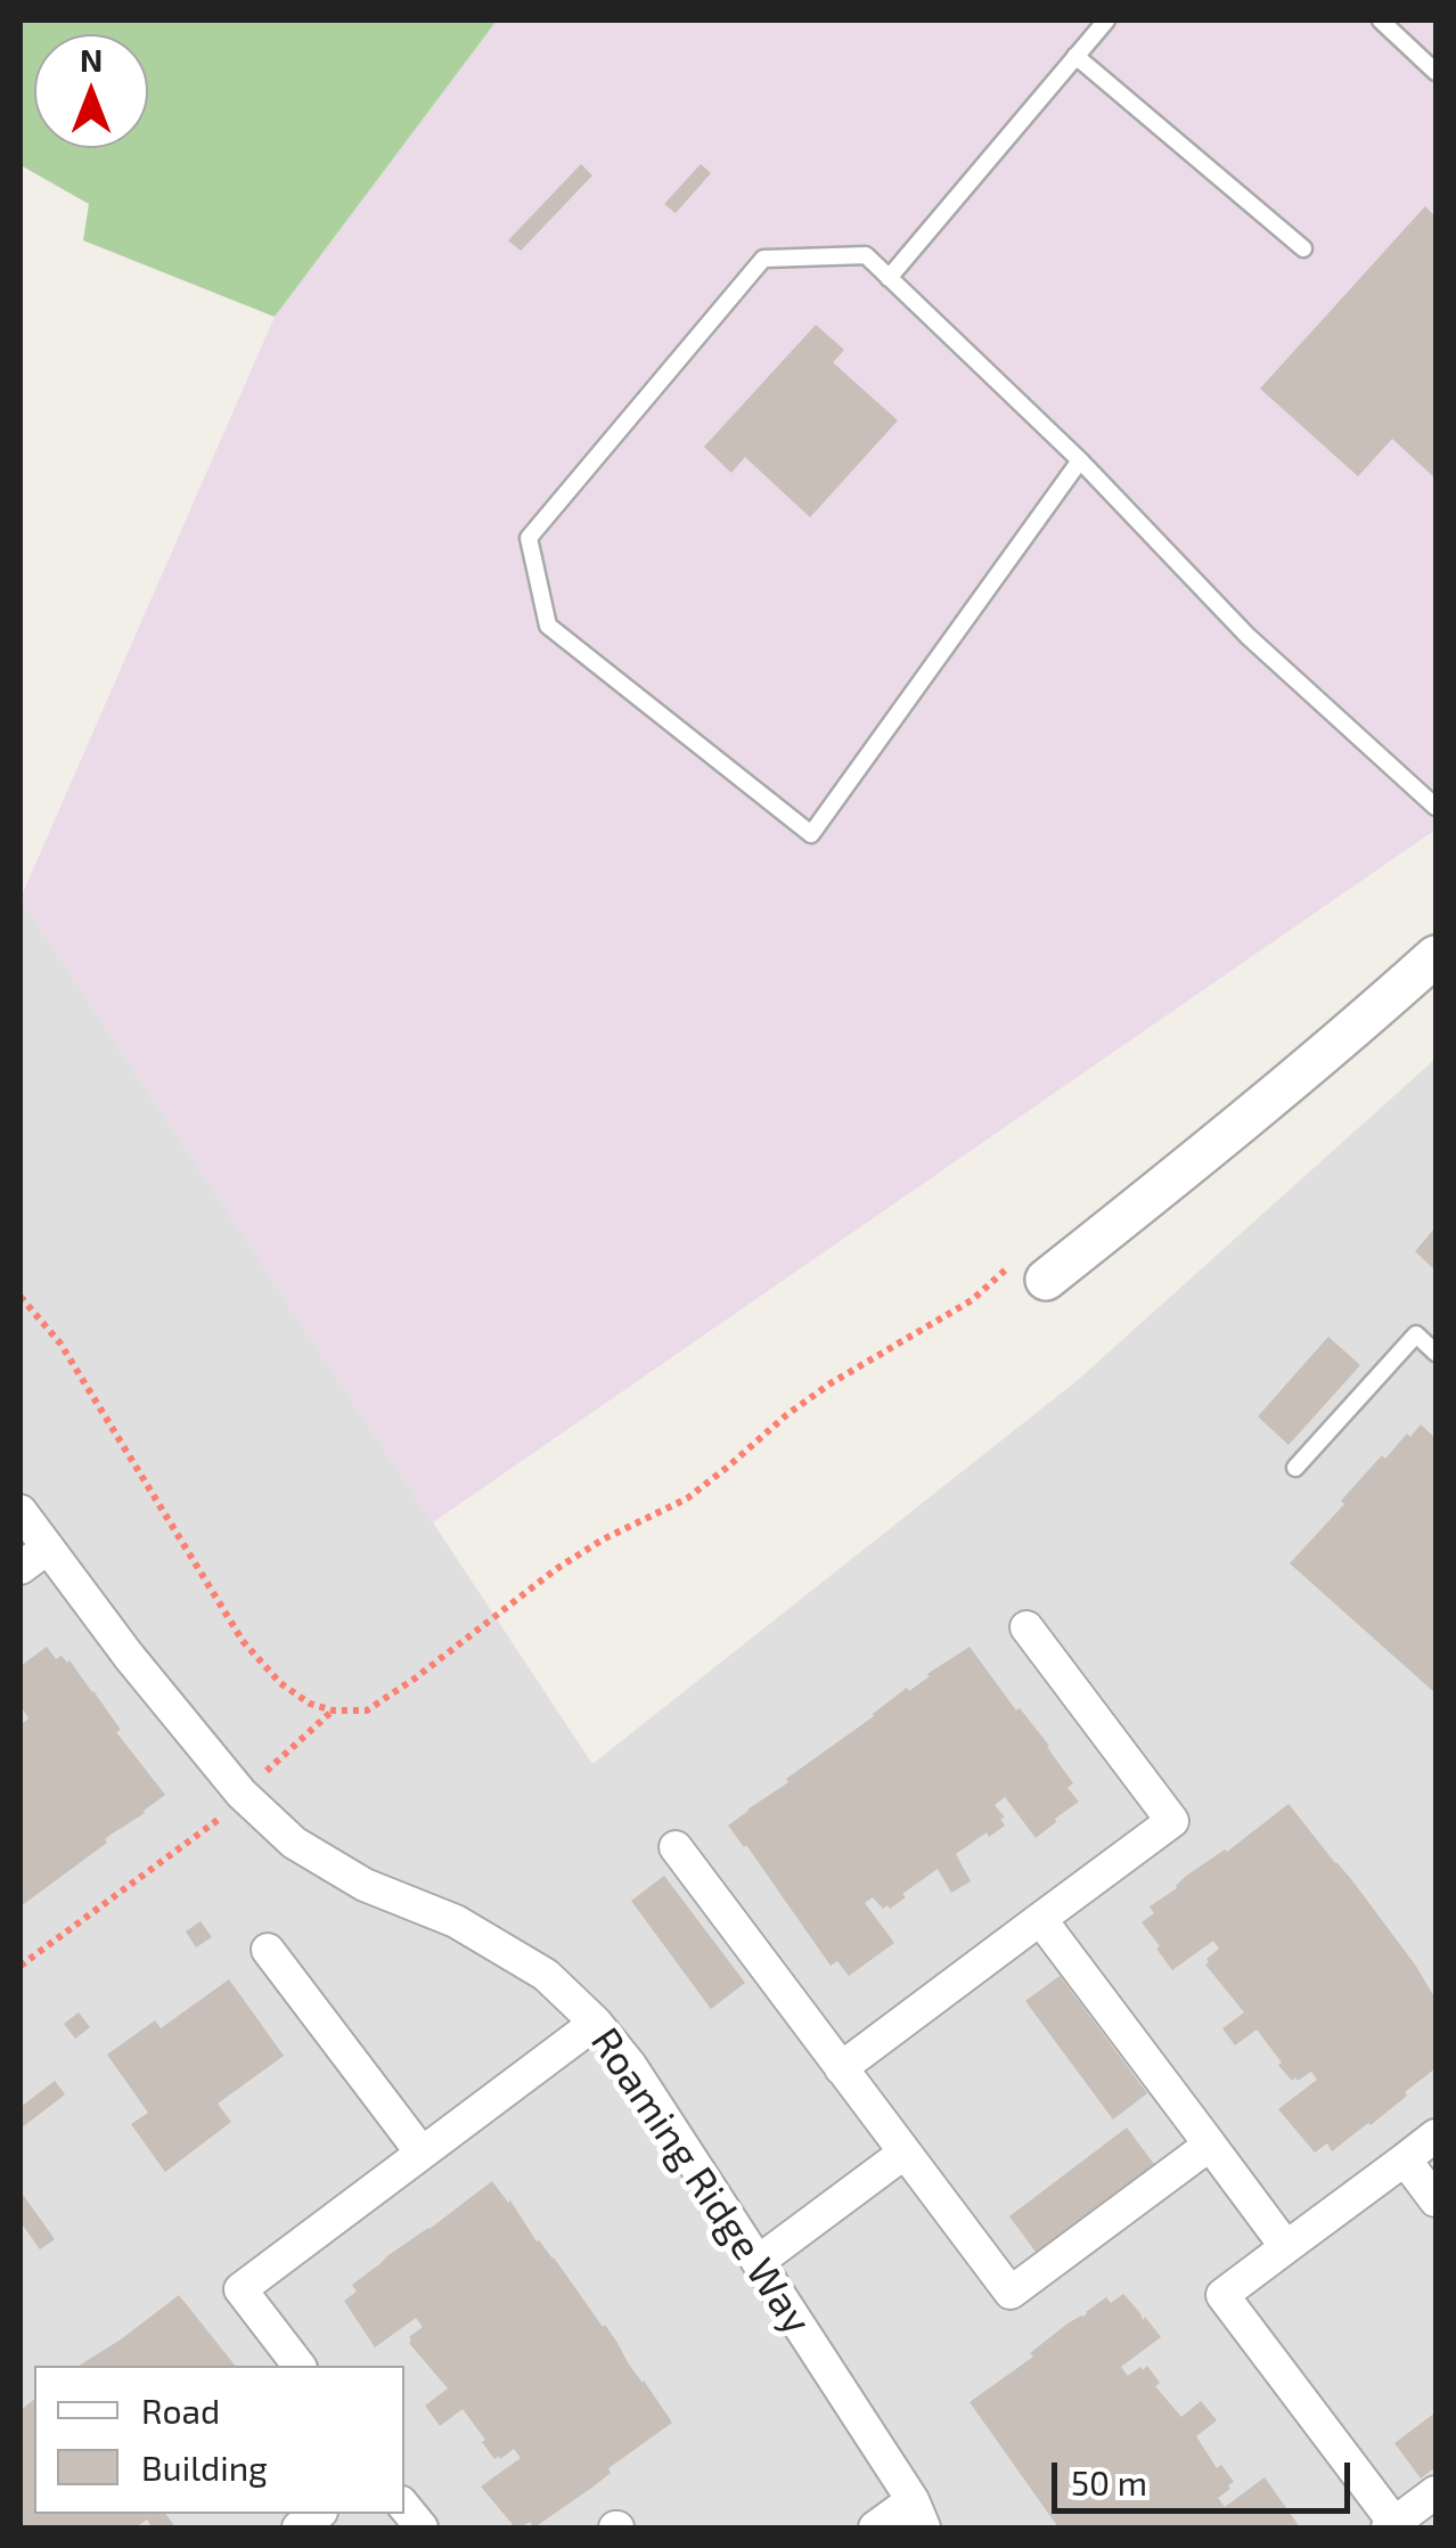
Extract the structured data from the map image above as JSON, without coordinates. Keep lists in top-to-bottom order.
{
  "streets": {
    "street": ["Roaming Ridge Way"]
  },
  "legend": ["Road", "Building"],
  "scale_bar": "50 m",
  "north": "top"
}
